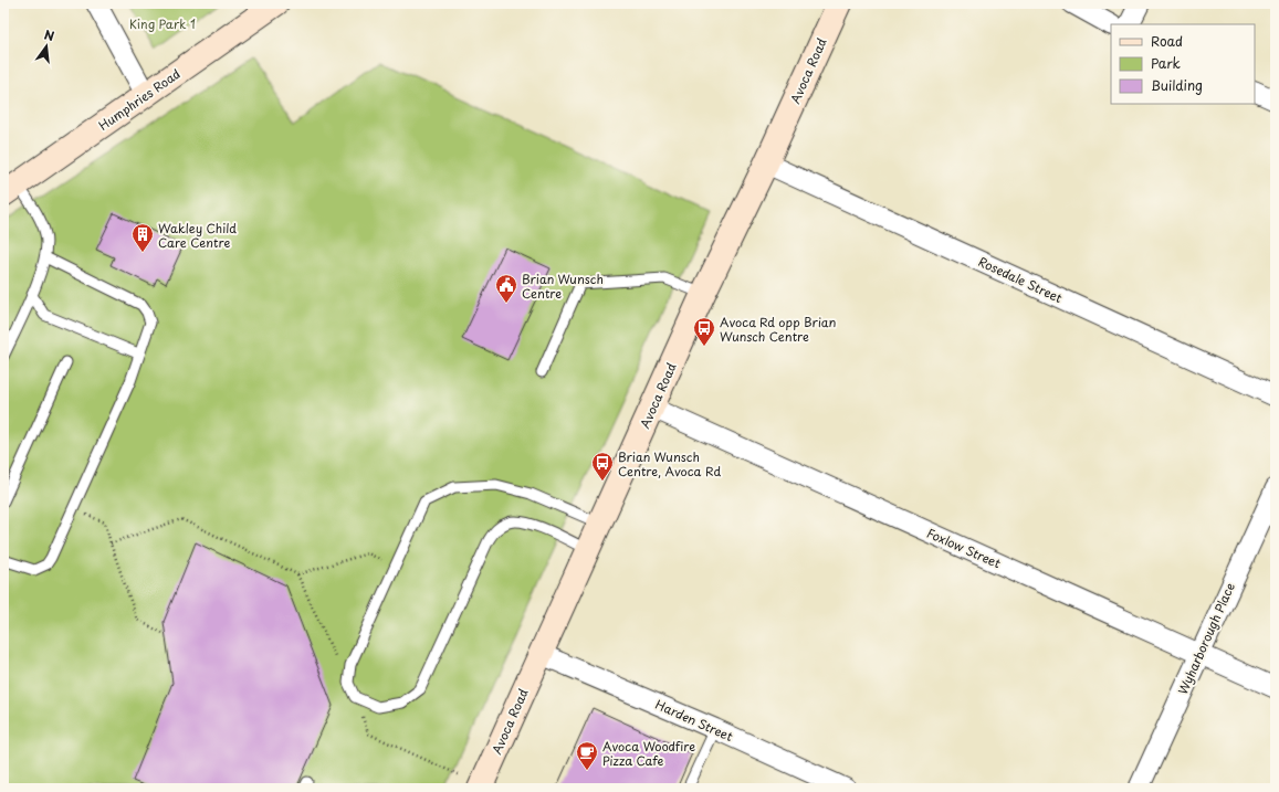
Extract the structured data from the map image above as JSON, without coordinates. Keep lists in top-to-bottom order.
{
  "streets": {
    "main road": ["Avoca Road", "Humphries Road"],
    "street": [
      "Rosedale Street",
      "Foxlow Street",
      "Wyharborough Place",
      "Harden Street"
    ]
  },
  "crossings": [
    ["Avoca Road", "Rosedale Street"],
    ["Avoca Road", "Foxlow Street"],
    ["Avoca Road", "Harden Street"],
    ["Foxlow Street", "Wyharborough Place"]
  ],
  "parks": ["King Park 1"],
  "places": {
    "building": ["Wakley Child Care Centre"],
    "public building": ["Brian Wunsch Centre"],
    "bus stop": ["Avoca Rd opp Brian Wunsch Centre", "Brian Wunsch Centre, Avoca Rd"],
    "cafe": ["Avoca Woodfire Pizza Cafe"]
  },
  "legend": ["Road", "Park", "Building"],
  "north": "top"
}
